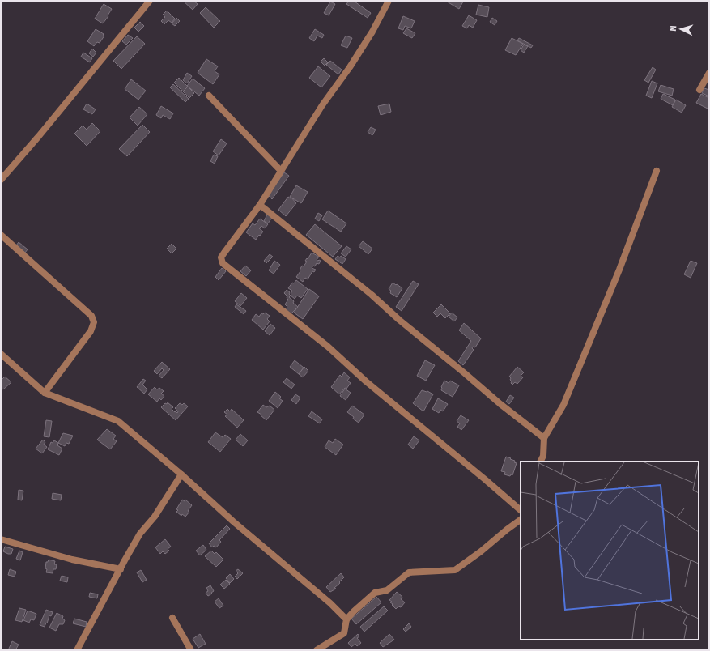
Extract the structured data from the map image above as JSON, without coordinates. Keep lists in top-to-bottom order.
{
  "north": "left"
}
